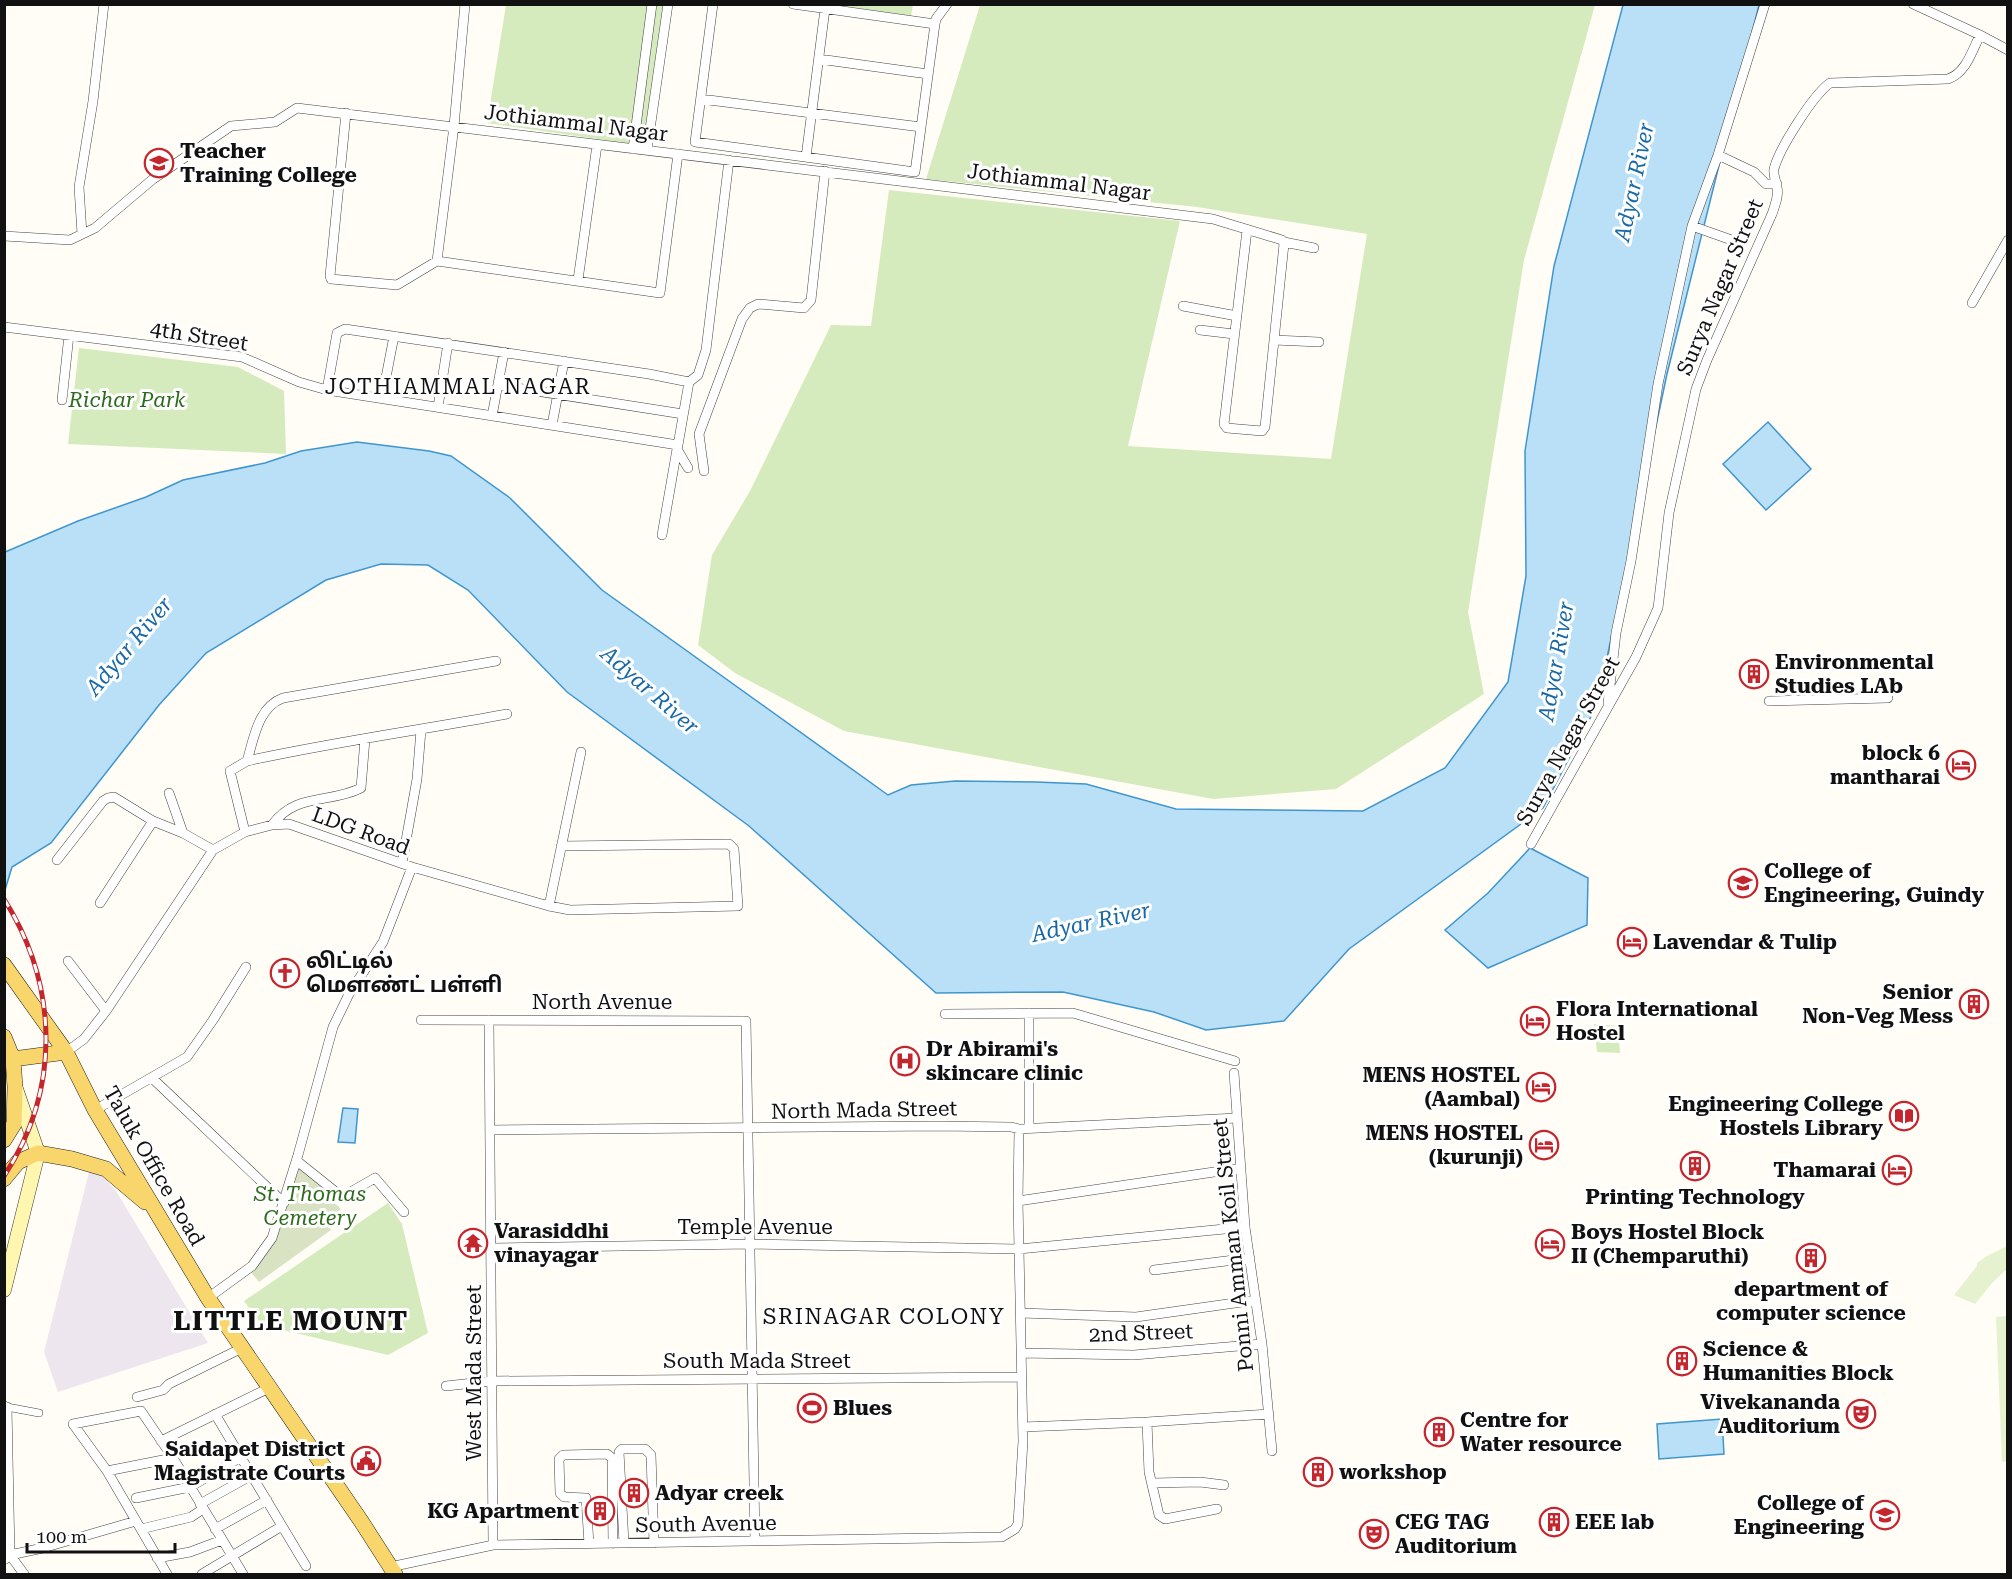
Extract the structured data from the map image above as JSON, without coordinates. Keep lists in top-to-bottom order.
{
  "streets": {
    "main road": ["Taluk Office Road"],
    "street": [
      "Jothiammal Nagar",
      "Surya Nagar Street",
      "4th Street",
      "LDG Road",
      "North Avenue",
      "North Mada Street",
      "Temple Avenue",
      "Ponni Amman Koil Street",
      "2nd Street",
      "South Mada Street",
      "West Mada Street",
      "South Avenue"
    ]
  },
  "crossings": [
    ["LDG Road", "Taluk Office Road"],
    ["North Avenue", "North Mada Street"],
    ["North Avenue", "West Mada Street"],
    ["North Mada Street", "Ponni Amman Koil Street"],
    ["North Mada Street", "West Mada Street"],
    ["Taluk Office Road", "South Avenue"],
    ["Temple Avenue", "Ponni Amman Koil Street"],
    ["Temple Avenue", "West Mada Street"],
    ["Ponni Amman Koil Street", "2nd Street"],
    ["South Mada Street", "West Mada Street"],
    ["West Mada Street", "South Avenue"]
  ],
  "districts": ["JOTHIAMMAL NAGAR", "SRINAGAR COLONY", "LITTLE MOUNT"],
  "water": ["Adyar River"],
  "parks": ["Richar Park", "St. Thomas Cemetery"],
  "places": {
    "school or university": ["Teacher Training College", "College of Engineering, Guindy", "College of Engineering"],
    "building": [
      "Environmental Studies LAb",
      "Senior Non-Veg Mess",
      "Printing Technology",
      "department of computer science",
      "Science & Humanities Block",
      "Centre for Water resource",
      "workshop",
      "Adyar creek",
      "KG Apartment",
      "EEE lab"
    ],
    "hotel": [
      "block 6 mantharai",
      "Lavendar & Tulip",
      "Flora International Hostel",
      "MENS HOSTEL (Aambal)",
      "MENS HOSTEL (kurunji)",
      "Thamarai",
      "Boys Hostel Block II (Chemparuthi)"
    ],
    "church": ["லிட்டில் மௌண்ட் பள்ளி"],
    "hospital": ["Dr Abirami's skincare clinic"],
    "library": ["Engineering College Hostels Library"],
    "temple": ["Varasiddhi vinayagar"],
    "sports": ["Blues"],
    "theatre": ["Vivekananda Auditorium", "CEG TAG Auditorium"],
    "public building": ["Saidapet District Magistrate Courts"]
  },
  "scale_bar": "100 m"
}
